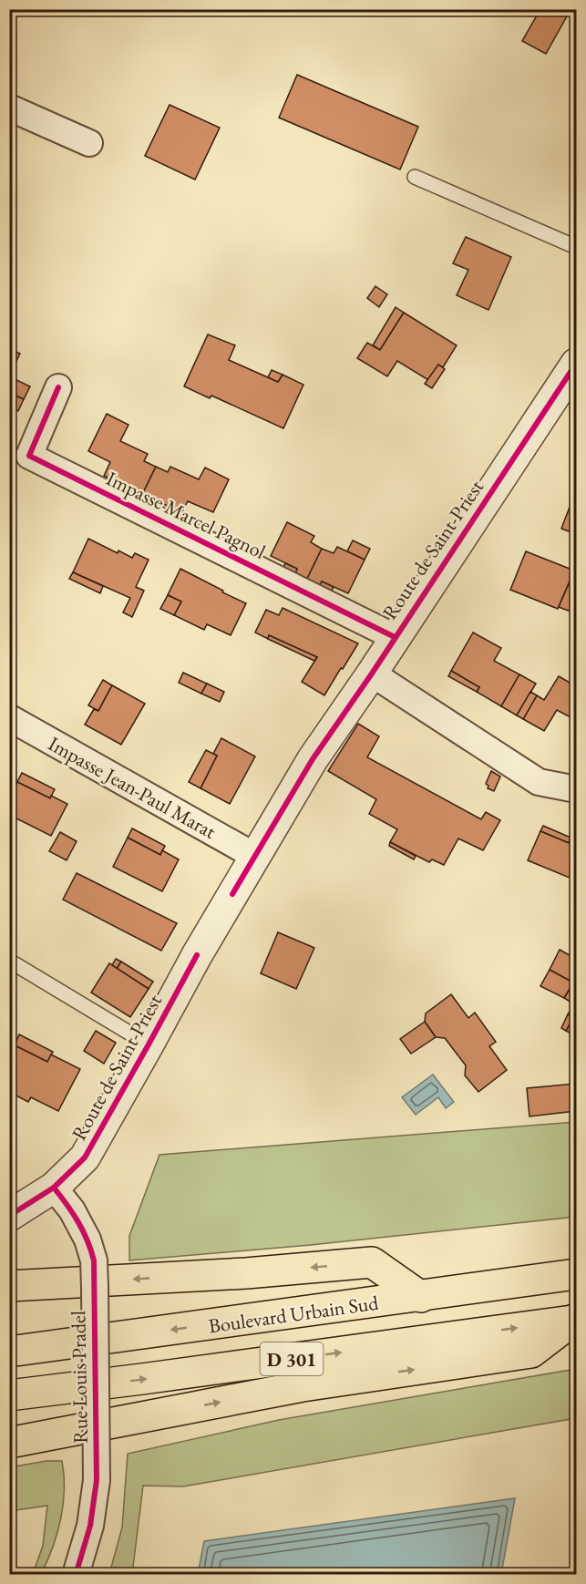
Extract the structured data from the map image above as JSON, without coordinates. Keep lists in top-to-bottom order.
{
  "streets": {
    "highway": ["Boulevard Urbain Sud", "D 301"],
    "street": [
      "Impasse Marcel Pagnol",
      "Route de Saint-Priest",
      "Impasse Jean-Paul Marat",
      "Rue Louis Pradel"
    ]
  },
  "crossings": [
    ["Impasse Marcel Pagnol", "Route de Saint-Priest"],
    ["Route de Saint-Priest", "Impasse Jean-Paul Marat"],
    ["Route de Saint-Priest", "Rue Louis Pradel"]
  ]
}
